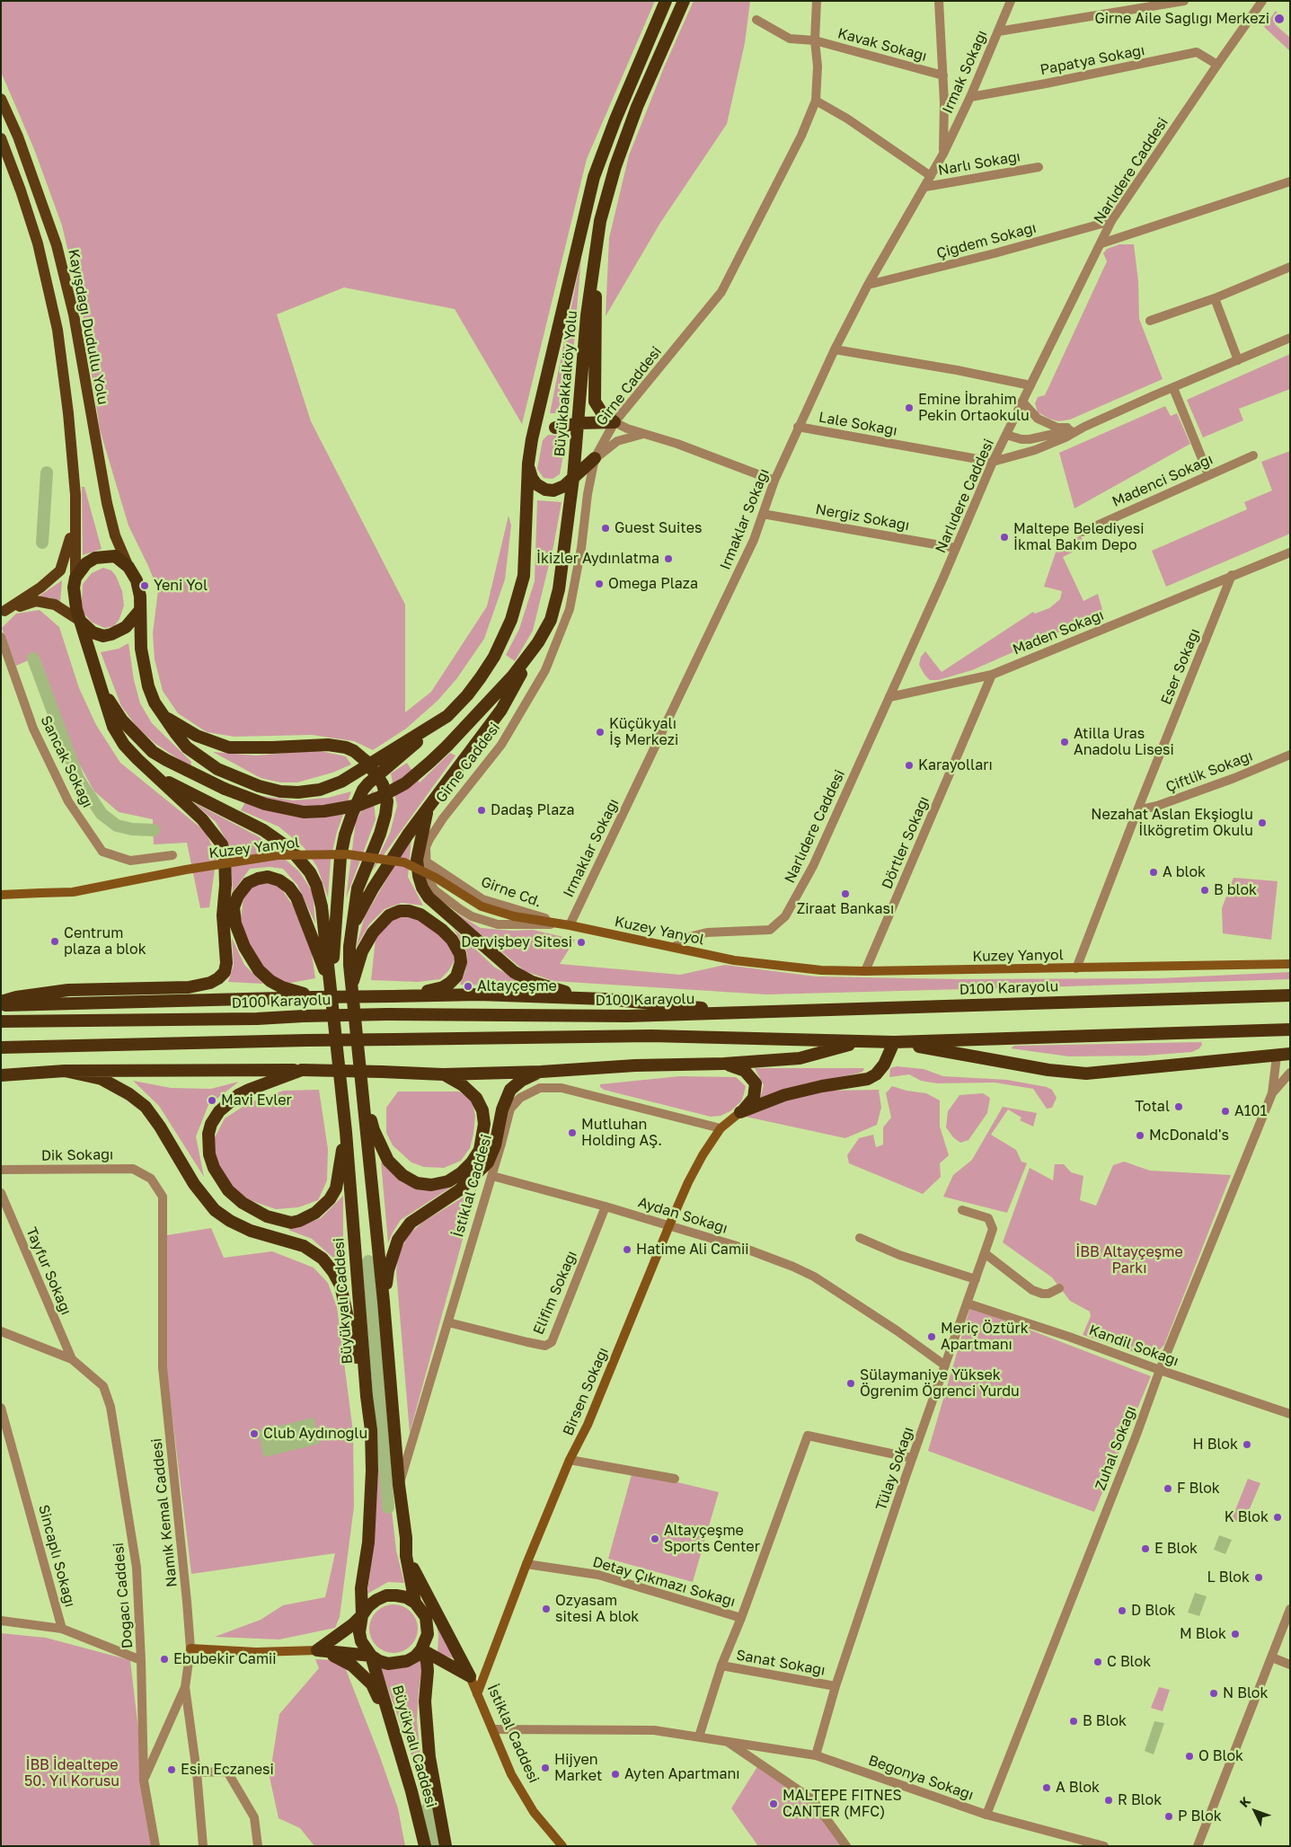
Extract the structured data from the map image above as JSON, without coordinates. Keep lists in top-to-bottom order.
{
  "streets": {
    "highway": [
      "Büyükbakkalköy Yolu",
      "D100 Karayolu",
      "İstiklal Caddesi",
      "Büyükyalı Caddesi"
    ],
    "main road": ["Kayışdağı Dudullu Yolu", "Kuzey Yanyol", "Birsen Sokağı"],
    "street": [
      "Kavak Sokağı",
      "Papatya Sokağı",
      "Irmak Sokağı",
      "Narlı Sokağı",
      "Narlıdere Caddesi",
      "Çiğdem Sokağı",
      "Girne Caddesi",
      "Lale Sokağı",
      "Madenci Sokağı",
      "Nergiz Sokağı",
      "Irmaklar Sokağı",
      "Maden Sokağı",
      "Eser Sokağı",
      "Sancak Sokağı",
      "Çiftlik Sokağı",
      "Dörtler Sokağı",
      "Girne Cd.",
      "Dik Sokağı",
      "Aydan Sokağı",
      "Tayfur Sokağı",
      "Elifim Sokağı",
      "Kandil Sokağı",
      "Zuhal Sokağı",
      "Tülay Sokağı",
      "Namık Kemal Caddesi",
      "Sincaplı Sokağı",
      "Detay Çıkmazı Sokağı",
      "Doğacı Caddesi",
      "Sanat Sokağı",
      "Begonya Sokağı"
    ]
  },
  "crossings": [
    ["Kavak Sokağı", "Girne Caddesi"],
    ["Papatya Sokağı", "Irmak Sokağı"],
    ["Papatya Sokağı", "Narlıdere Caddesi"],
    ["Irmak Sokağı", "Irmaklar Sokağı"],
    ["Narlı Sokağı", "Irmaklar Sokağı"],
    ["Narlıdere Caddesi", "Çiğdem Sokağı"],
    ["Narlıdere Caddesi", "Lale Sokağı"],
    ["Narlıdere Caddesi", "Nergiz Sokağı"],
    ["Narlıdere Caddesi", "Maden Sokağı"],
    ["Narlıdere Caddesi", "Kuzey Yanyol"],
    ["Çiğdem Sokağı", "Irmaklar Sokağı"],
    ["Girne Caddesi", "Irmaklar Sokağı"],
    ["Girne Caddesi", "Kuzey Yanyol"],
    ["Girne Caddesi", "Girne Cd."],
    ["Lale Sokağı", "Irmaklar Sokağı"],
    ["Nergiz Sokağı", "Irmaklar Sokağı"],
    ["Irmaklar Sokağı", "Kuzey Yanyol"],
    ["Irmaklar Sokağı", "Girne Cd."],
    ["Maden Sokağı", "Eser Sokağı"],
    ["Maden Sokağı", "Dörtler Sokağı"],
    ["Eser Sokağı", "Çiftlik Sokağı"],
    ["Eser Sokağı", "Kuzey Yanyol"],
    ["Dörtler Sokağı", "Kuzey Yanyol"],
    ["Kuzey Yanyol", "Girne Cd."],
    ["Dik Sokağı", "Namık Kemal Caddesi"],
    ["İstiklal Caddesi", "Aydan Sokağı"],
    ["İstiklal Caddesi", "Elifim Sokağı"],
    ["İstiklal Caddesi", "Büyükyalı Caddesi"],
    ["İstiklal Caddesi", "Birsen Sokağı"],
    ["İstiklal Caddesi", "Begonya Sokağı"],
    ["Aydan Sokağı", "Elifim Sokağı"],
    ["Aydan Sokağı", "Birsen Sokağı"],
    ["Aydan Sokağı", "Tülay Sokağı"],
    ["Tayfur Sokağı", "Doğacı Caddesi"],
    ["Kandil Sokağı", "Zuhal Sokağı"],
    ["Kandil Sokağı", "Tülay Sokağı"],
    ["Birsen Sokağı", "Detay Çıkmazı Sokağı"],
    ["Zuhal Sokağı", "Begonya Sokağı"],
    ["Tülay Sokağı", "Sanat Sokağı"],
    ["Tülay Sokağı", "Begonya Sokağı"],
    ["Sincaplı Sokağı", "Doğacı Caddesi"]
  ],
  "parks": ["İBB Altayçeşme Parkı", "İBB İdealtepe 50. Yıl Korusu"],
  "places": [
    "Girne Aile Sağlığı Merkezi",
    "Emine İbrahim Pekin Ortaokulu",
    "Guest Suites",
    "Maltepe Belediyesi İkmal Bakım Depo",
    "İkizler Aydınlatma",
    "Omega Plaza",
    "Yeni Yol",
    "Küçükyalı İş Merkezi",
    "Atilla Uras Anadolu Lisesi",
    "Karayolları",
    "Dadaş Plaza",
    "Nezahat Aslan Ekşioğlu İlköğretim Okulu",
    "A blok",
    "B blok",
    "Ziraat Bankası",
    "Centrum plaza a blok",
    "Dervişbey Sitesi",
    "Altayçeşme",
    "Mavi Evler",
    "Total",
    "A101",
    "Mutluhan Holding AŞ.",
    "McDonald's",
    "Hatime Ali Camii",
    "Meriç Öztürk Apartmanı",
    "Sülaymaniye Yüksek Öğrenim Öğrenci Yurdu",
    "Club Aydınoğlu",
    "H Blok",
    "F Blok",
    "K Blok",
    "Altayçeşme Sports Center",
    "E Blok",
    "L Blok",
    "Ozyasam sitesi A blok",
    "D Blok",
    "M Blok",
    "Ebubekir Camii",
    "C Blok",
    "N Blok",
    "B Blok",
    "O Blok",
    "Hijyen Market",
    "Esin Eczanesi",
    "Ayten Apartmanı",
    "A Blok",
    "R Blok",
    "MALTEPE FITNES CANTER (MFC)",
    "P Blok"
  ],
  "north": "top left"
}
